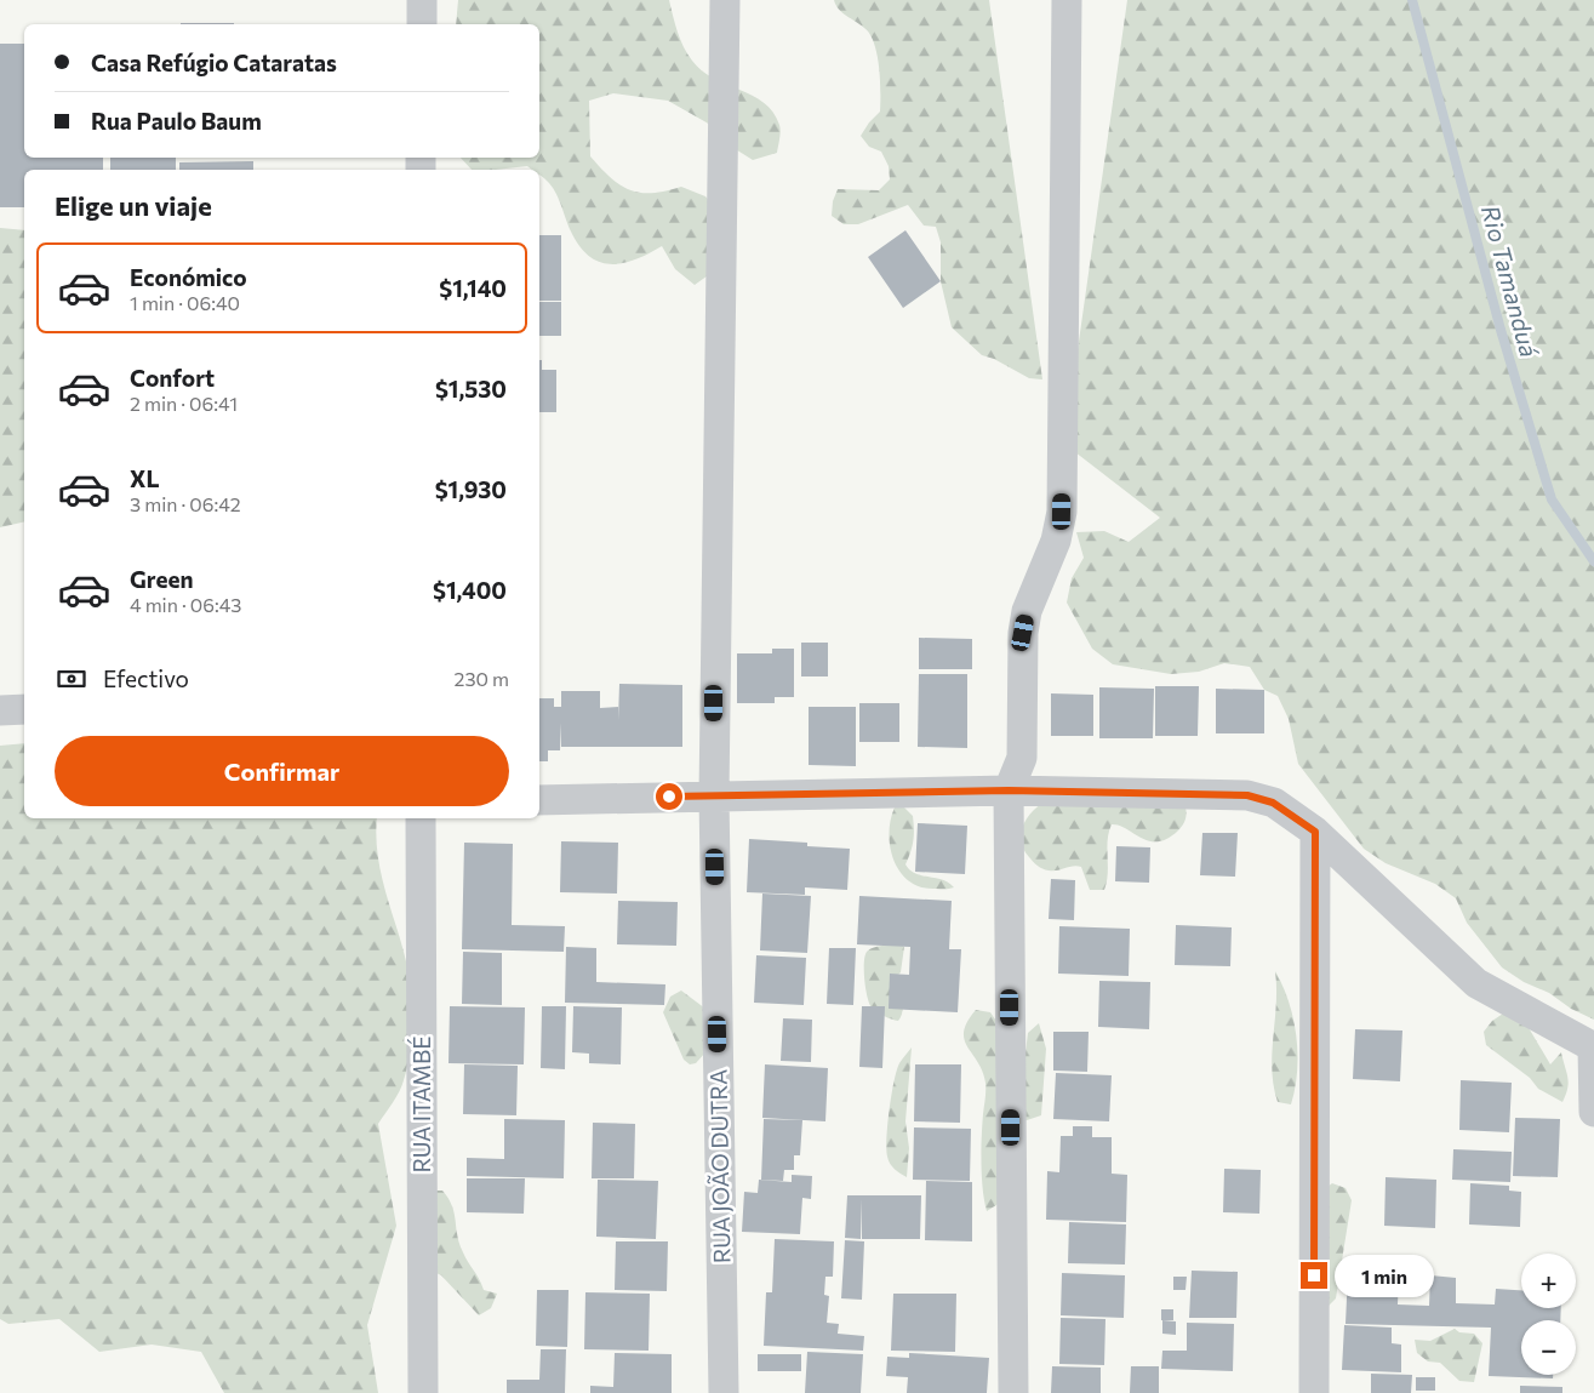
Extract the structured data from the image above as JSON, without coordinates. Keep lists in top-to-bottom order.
{
  "streets": {
    "street": ["RUA ITAMBÉ", "RUA JOÃO DUTRA"]
  },
  "water": ["Rio Tamanduá"],
  "page": {
    "banner": ["Casa Refúgio Cataratas", "Rua Paulo Baum"],
    "heading": "Elige un viaje",
    "list": [
      {
        "name": "Económico",
        "note": "1 min · 06:40",
        "value": "$1,140"
      },
      {
        "name": "Confort",
        "note": "2 min · 06:41",
        "value": "$1,530"
      },
      {
        "name": "XL",
        "note": "3 min · 06:42",
        "value": "$1,930"
      },
      {
        "name": "Green",
        "note": "4 min · 06:43",
        "value": "$1,400"
      }
    ],
    "pay": ["Efectivo", "230 m"],
    "buttons": "Confirmar",
    "map_buttons": ["+", "−"],
    "bubble": "1 min"
  }
}
